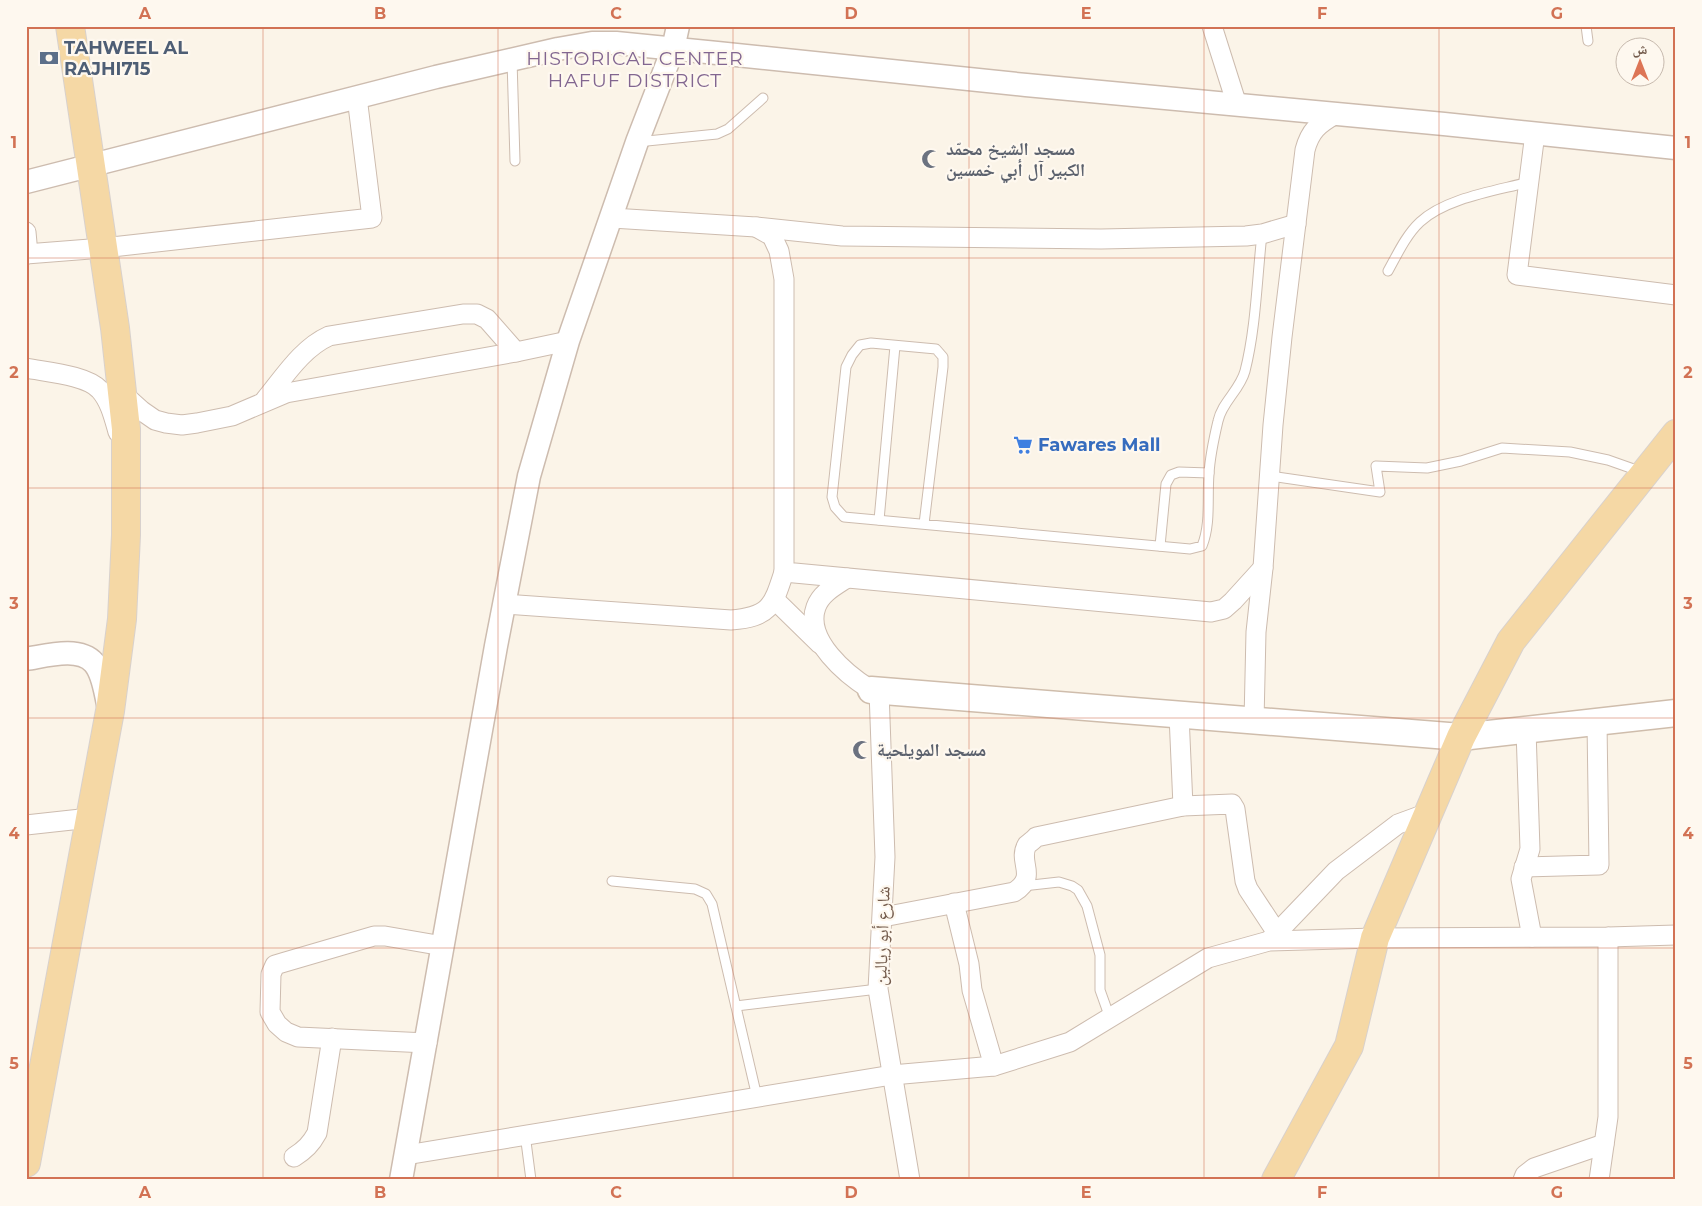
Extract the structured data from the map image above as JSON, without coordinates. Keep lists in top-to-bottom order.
{
  "streets": {
    "street": ["شارع أبو ريالين"]
  },
  "districts": ["HISTORICAL CENTER HAFUF DISTRICT"],
  "places": {
    "bank": ["TAHWEEL AL RAJHI715"],
    "mosque": ["مسجد الشيخ محمّد الكبير آل أبي خمسين", "مسجد المويلحية"],
    "supermarket": ["Fawares Mall"]
  },
  "north": "top",
  "grid": {
    "columns": [
      "A",
      "B",
      "C",
      "D",
      "E",
      "F",
      "G"
    ],
    "rows": [
      "1",
      "2",
      "3",
      "4",
      "5"
    ]
  }
}
